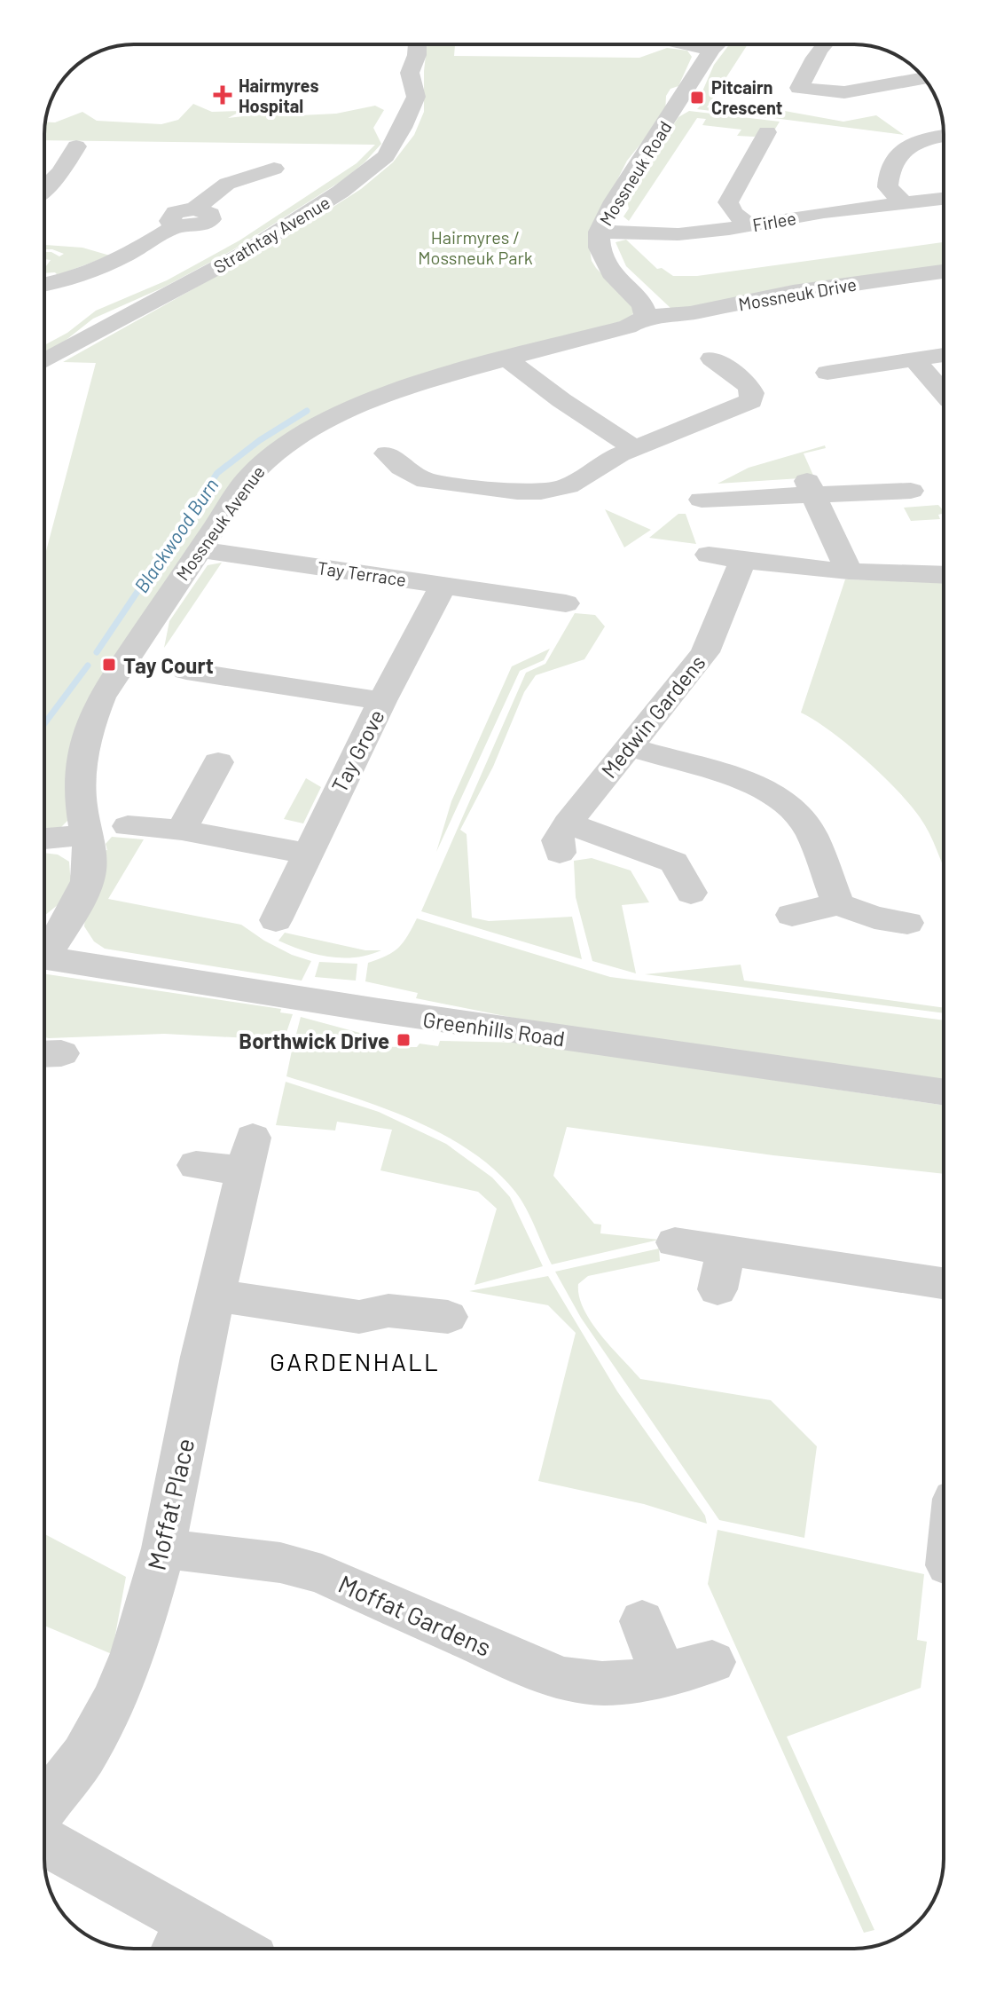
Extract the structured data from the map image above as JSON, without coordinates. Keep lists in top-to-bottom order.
{
  "streets": {
    "street": [
      "Mossneuk Road",
      "Firlee",
      "Strathtay Avenue",
      "Mossneuk Drive",
      "Mossneuk Avenue",
      "Tay Terrace",
      "Medwin Gardens",
      "Tay Grove",
      "Greenhills Road",
      "Moffat Place",
      "Moffat Gardens"
    ]
  },
  "crossings": [
    ["Mossneuk Road", "Firlee"],
    ["Mossneuk Road", "Mossneuk Drive"],
    ["Mossneuk Road", "Mossneuk Avenue"],
    ["Mossneuk Drive", "Mossneuk Avenue"],
    ["Mossneuk Avenue", "Tay Terrace"],
    ["Tay Terrace", "Tay Grove"],
    ["Moffat Place", "Moffat Gardens"]
  ],
  "districts": ["GARDENHALL"],
  "water": ["Blackwood Burn"],
  "parks": ["Hairmyres / Mossneuk Park"],
  "places": {
    "health": ["Hairmyres Hospital"],
    "transit": ["Pitcairn Crescent", "Tay Court", "Borthwick Drive"]
  }
}
